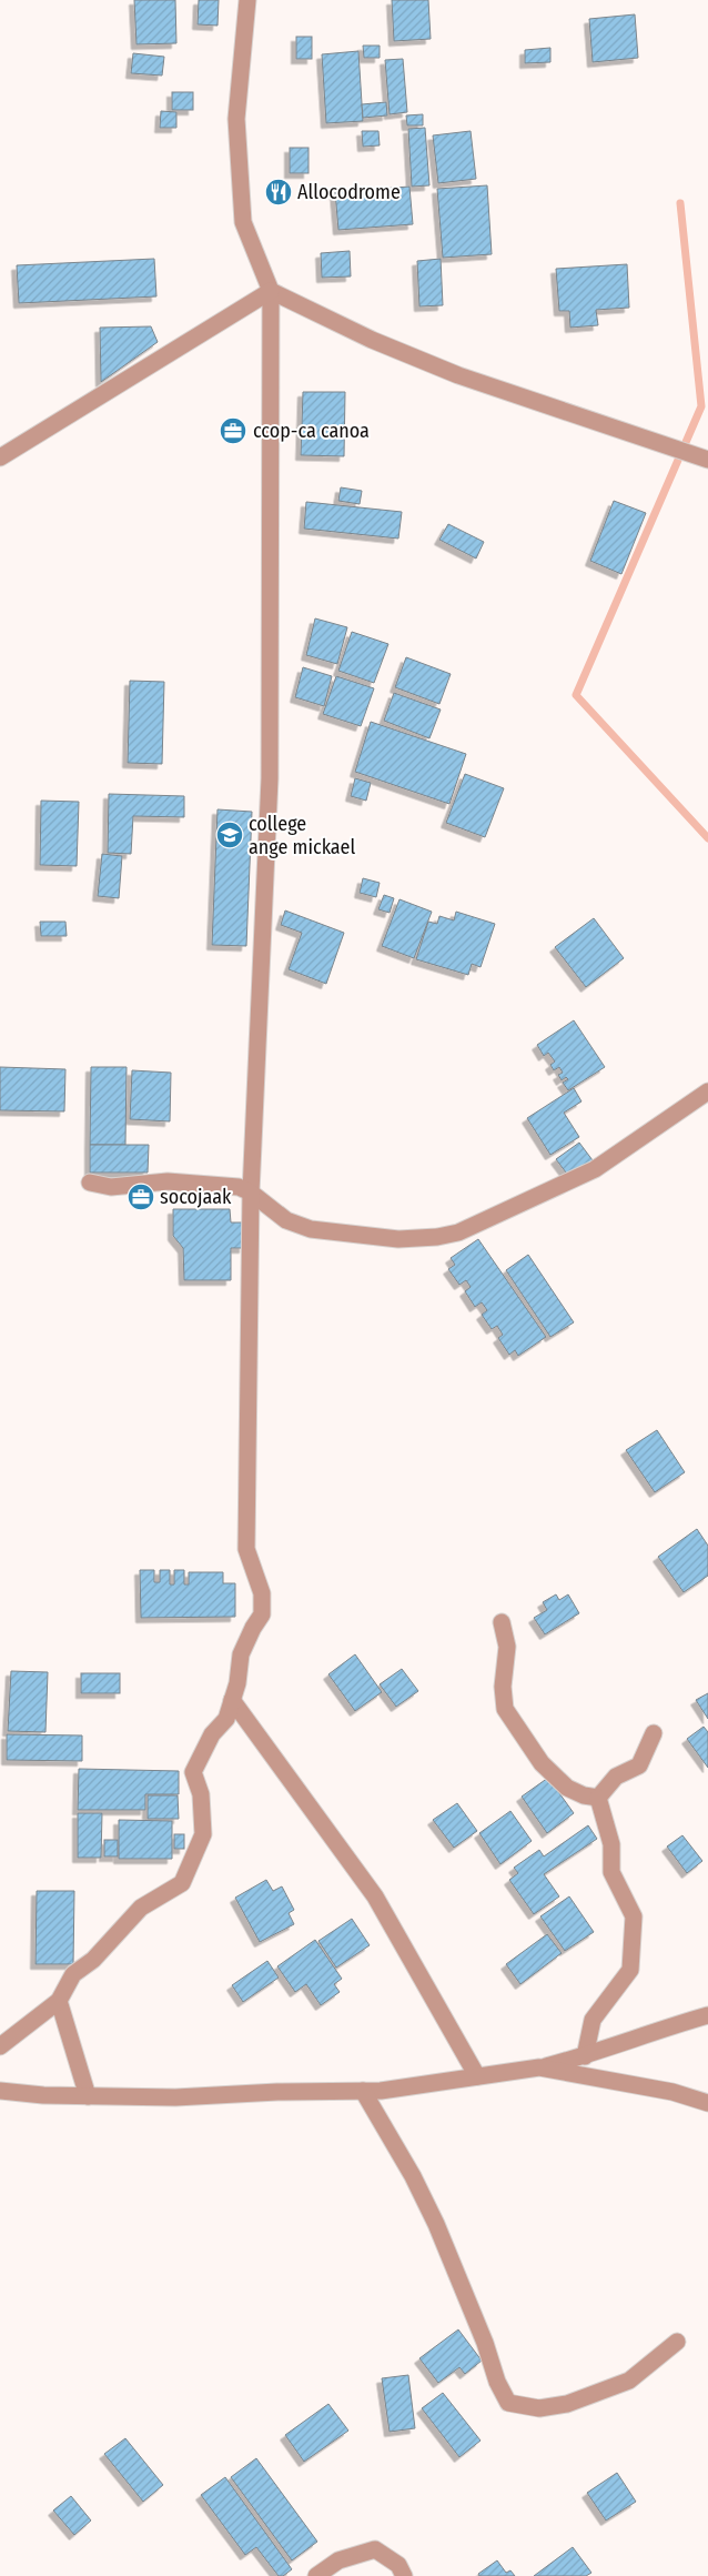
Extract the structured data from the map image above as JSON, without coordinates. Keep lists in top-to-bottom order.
{
  "places": {
    "restaurant": ["Allocodrome"],
    "office": ["ccop-ca canoa", "socojaak"],
    "school or university": ["college ange mickael"]
  }
}
